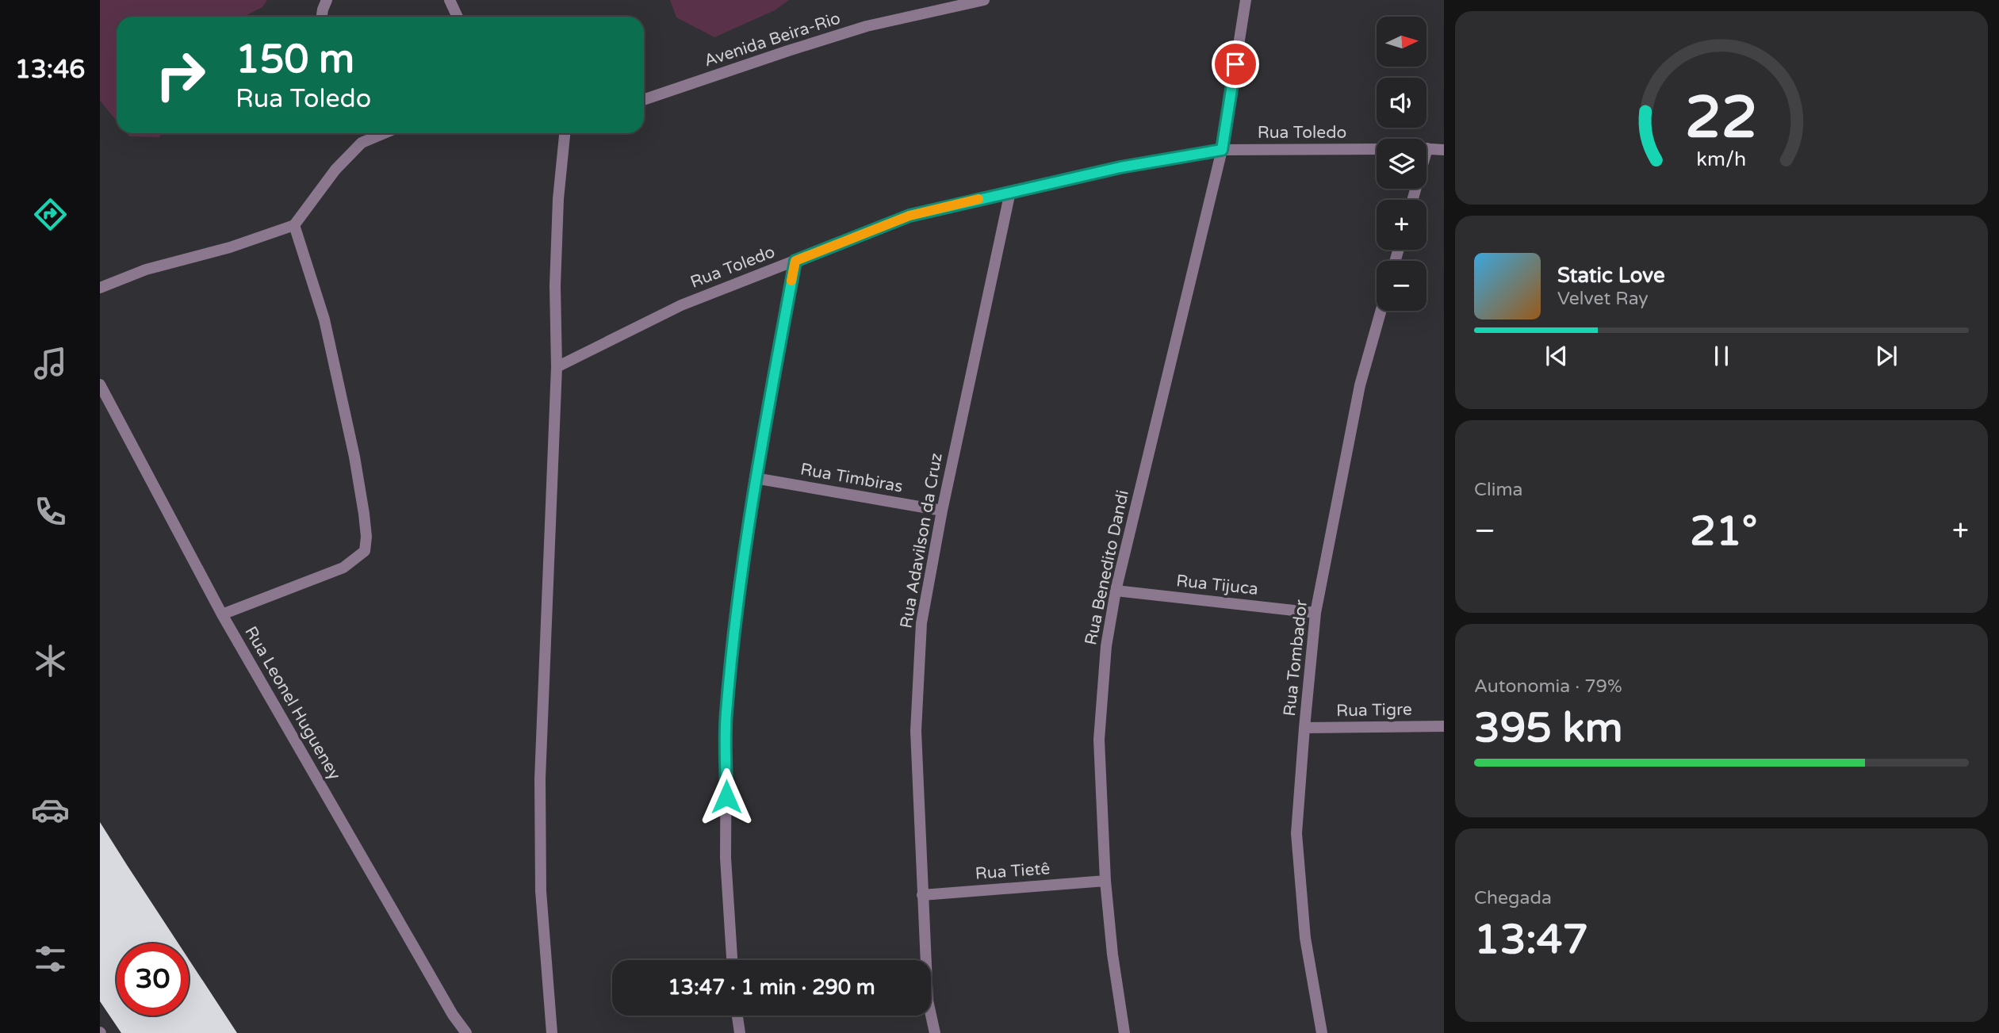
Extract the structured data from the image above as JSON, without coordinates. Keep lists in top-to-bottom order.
{
  "streets": {
    "street": [
      "Avenida Beira-Rio",
      "Rua Toledo",
      "Rua Timbiras",
      "Rua Adavilson da Cruz",
      "Rua Benedito Dandi",
      "Rua Tijuca",
      "Rua Tombador",
      "Rua Leonel Hugueney",
      "Rua Tigre",
      "Rua Tietê"
    ]
  },
  "crossings": [
    ["Rua Toledo", "Rua Adavilson da Cruz"],
    ["Rua Toledo", "Rua Benedito Dandi"],
    ["Rua Timbiras", "Rua Adavilson da Cruz"],
    ["Rua Adavilson da Cruz", "Rua Tietê"],
    ["Rua Benedito Dandi", "Rua Tijuca"],
    ["Rua Benedito Dandi", "Rua Tietê"],
    ["Rua Tijuca", "Rua Tombador"],
    ["Rua Tombador", "Rua Tigre"]
  ],
  "north": "right",
  "page": {
    "tabs": "13:46",
    "map_buttons": ["+", "−"],
    "turn": ["150 m", "Rua Toledo"],
    "song": ["Static Love", "Velvet Ray"],
    "tile": [
      "Clima",
      ["Autonomia · 79%", "395 km"],
      ["Chegada", "13:47"]
    ],
    "heat": ["−", "21°", "+"],
    "limit": "30",
    "trip": "13:47 · 1 min · 290 m",
    "gauge": ["22", "km/h"]
  }
}
